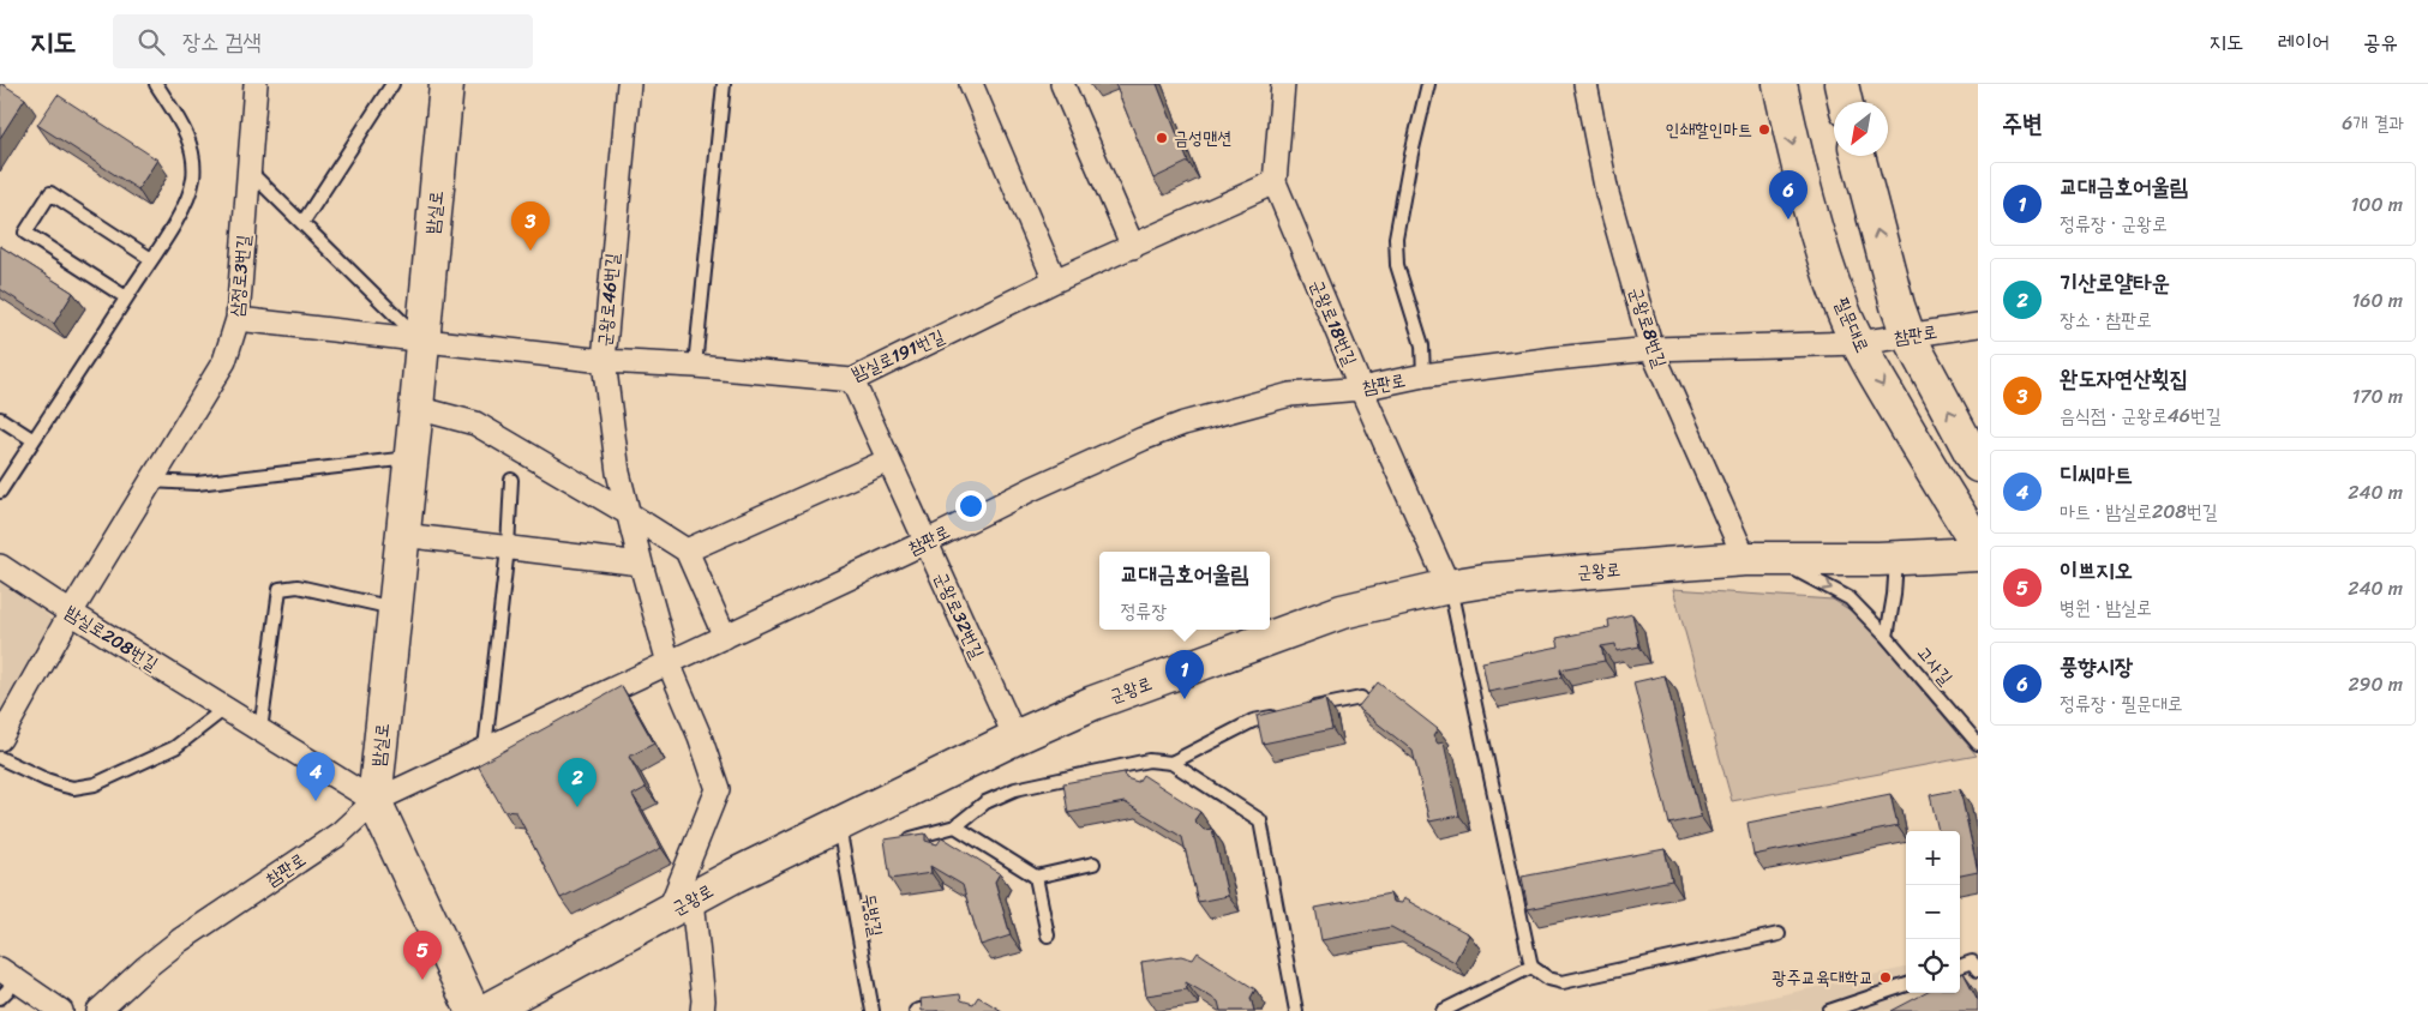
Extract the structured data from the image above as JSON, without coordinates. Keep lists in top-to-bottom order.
{
  "streets": {
    "main road": ["밤실로", "필문대로", "군왕로"],
    "street": [
      "삼정로3번길",
      "군왕로46번길",
      "군왕로18번길",
      "군왕로8번길",
      "참판로",
      "밤실로191번길",
      "군왕로32번길",
      "밤실로208번길"
    ],
    "lane": ["고사길", "두방길"]
  },
  "crossings": [
    ["밤실로", "참판로"],
    ["밤실로", "밤실로191번길"],
    ["밤실로", "밤실로208번길"],
    ["삼정로3번길", "밤실로208번길"],
    ["군왕로46번길", "참판로"],
    ["군왕로46번길", "밤실로191번길"],
    ["군왕로46번길", "군왕로"],
    ["군왕로18번길", "참판로"],
    ["군왕로18번길", "밤실로191번길"],
    ["군왕로18번길", "군왕로"],
    ["필문대로", "참판로"],
    ["군왕로8번길", "참판로"],
    ["군왕로8번길", "군왕로"],
    ["군왕로8번길", "고사길"],
    ["참판로", "군왕로32번길"],
    ["참판로", "밤실로208번길"],
    ["밤실로191번길", "군왕로32번길"],
    ["군왕로", "군왕로32번길"],
    ["군왕로", "고사길"],
    ["군왕로", "두방길"]
  ],
  "one_way": ["고사길"],
  "places": ["인쇄할인마트", "금성맨션", "광주교육대학교"],
  "north": "bottom left",
  "page": {
    "header": "지도",
    "search": "장소 검색",
    "nav": ["지도", "레이어", "공유"],
    "heading": ["주변", "6개 결과"],
    "list": [
      {
        "mark": "1",
        "name": "교대금호어울림",
        "note": "정류장 · 군왕로",
        "value": "100 m"
      },
      {
        "mark": "2",
        "name": "기산로얄타운",
        "note": "장소 · 참판로",
        "value": "160 m"
      },
      {
        "mark": "3",
        "name": "완도자연산횟집",
        "note": "음식점 · 군왕로46번길",
        "value": "170 m"
      },
      {
        "mark": "4",
        "name": "디씨마트",
        "note": "마트 · 밤실로208번길",
        "value": "240 m"
      },
      {
        "mark": "5",
        "name": "이쁘지오",
        "note": "병원 · 밤실로",
        "value": "240 m"
      },
      {
        "mark": "6",
        "name": "풍향시장",
        "note": "정류장 · 필문대로",
        "value": "290 m"
      }
    ],
    "pins": [
      "6",
      "3",
      "1",
      "4",
      "2",
      "5"
    ],
    "popup": ["교대금호어울림", "정류장"],
    "map_buttons": ["+", "−"]
  }
}
